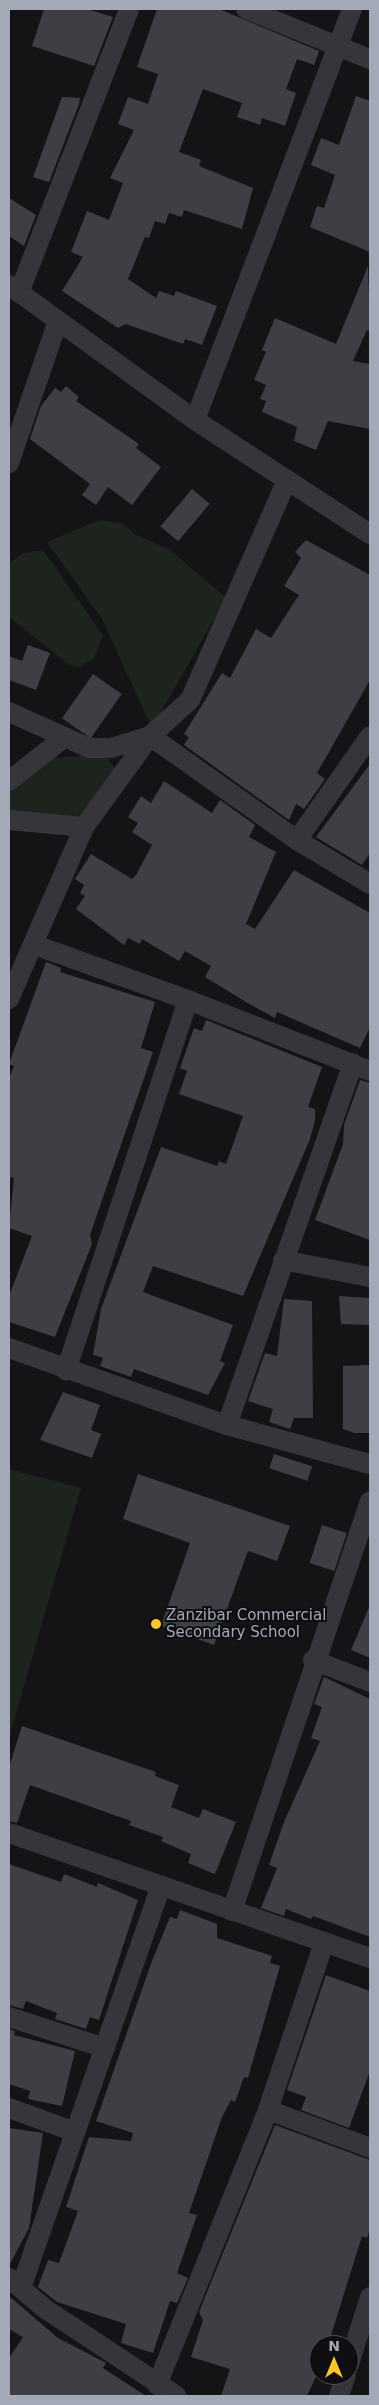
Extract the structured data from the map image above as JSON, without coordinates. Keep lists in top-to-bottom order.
{
  "places": ["Zanzibar Commercial Secondary School"],
  "north": "top"
}
